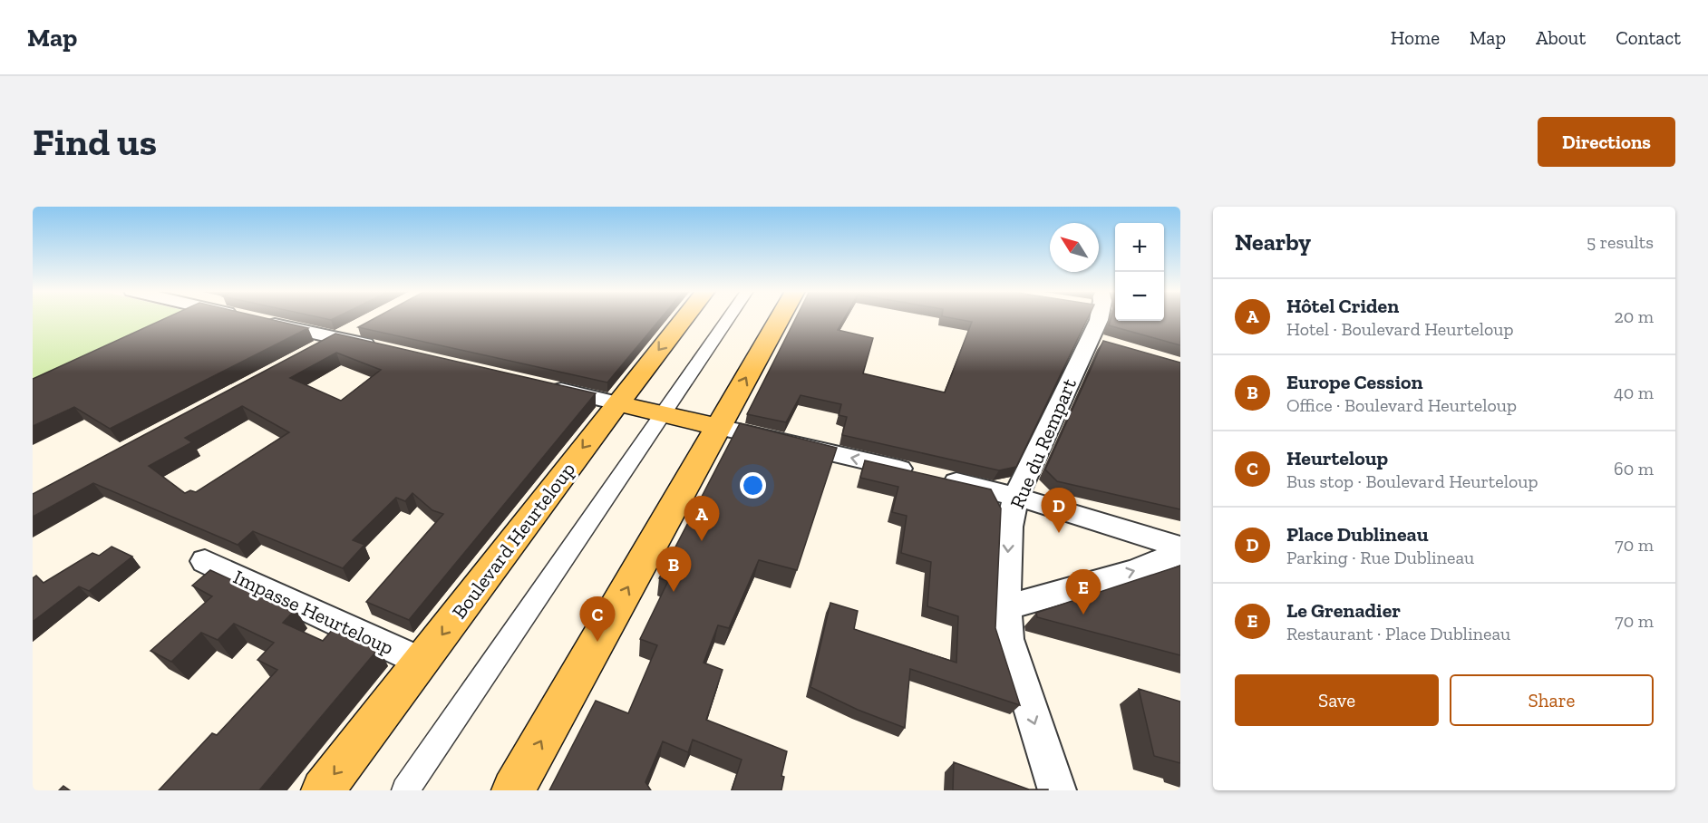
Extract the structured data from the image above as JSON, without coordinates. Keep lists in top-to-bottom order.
{
  "streets": {
    "main road": ["Boulevard Heurteloup"],
    "street": ["Rue du Rempart", "Impasse Heurteloup"]
  },
  "crossings": [
    ["Boulevard Heurteloup", "Impasse Heurteloup"]
  ],
  "one_way": ["Rue du Rempart"],
  "north": "top left",
  "page": {
    "header": "Map",
    "nav": [
      "Home",
      "Map",
      "About",
      "Contact"
    ],
    "buttons": [
      "Directions",
      ["Save", "Share"]
    ],
    "title": "Find us",
    "heading": ["Nearby", "5 results"],
    "map_buttons": ["+", "−"],
    "list": [
      {
        "mark": "A",
        "name": "Hôtel Criden",
        "note": "Hotel · Boulevard Heurteloup",
        "value": "20 m"
      },
      {
        "mark": "B",
        "name": "Europe Cession",
        "note": "Office · Boulevard Heurteloup",
        "value": "40 m"
      },
      {
        "mark": "C",
        "name": "Heurteloup",
        "note": "Bus stop · Boulevard Heurteloup",
        "value": "60 m"
      },
      {
        "mark": "D",
        "name": "Place Dublineau",
        "note": "Parking · Rue Dublineau",
        "value": "70 m"
      },
      {
        "mark": "E",
        "name": "Le Grenadier",
        "note": "Restaurant · Place Dublineau",
        "value": "70 m"
      }
    ],
    "pins": [
      "D",
      "A",
      "B",
      "E",
      "C"
    ]
  }
}
